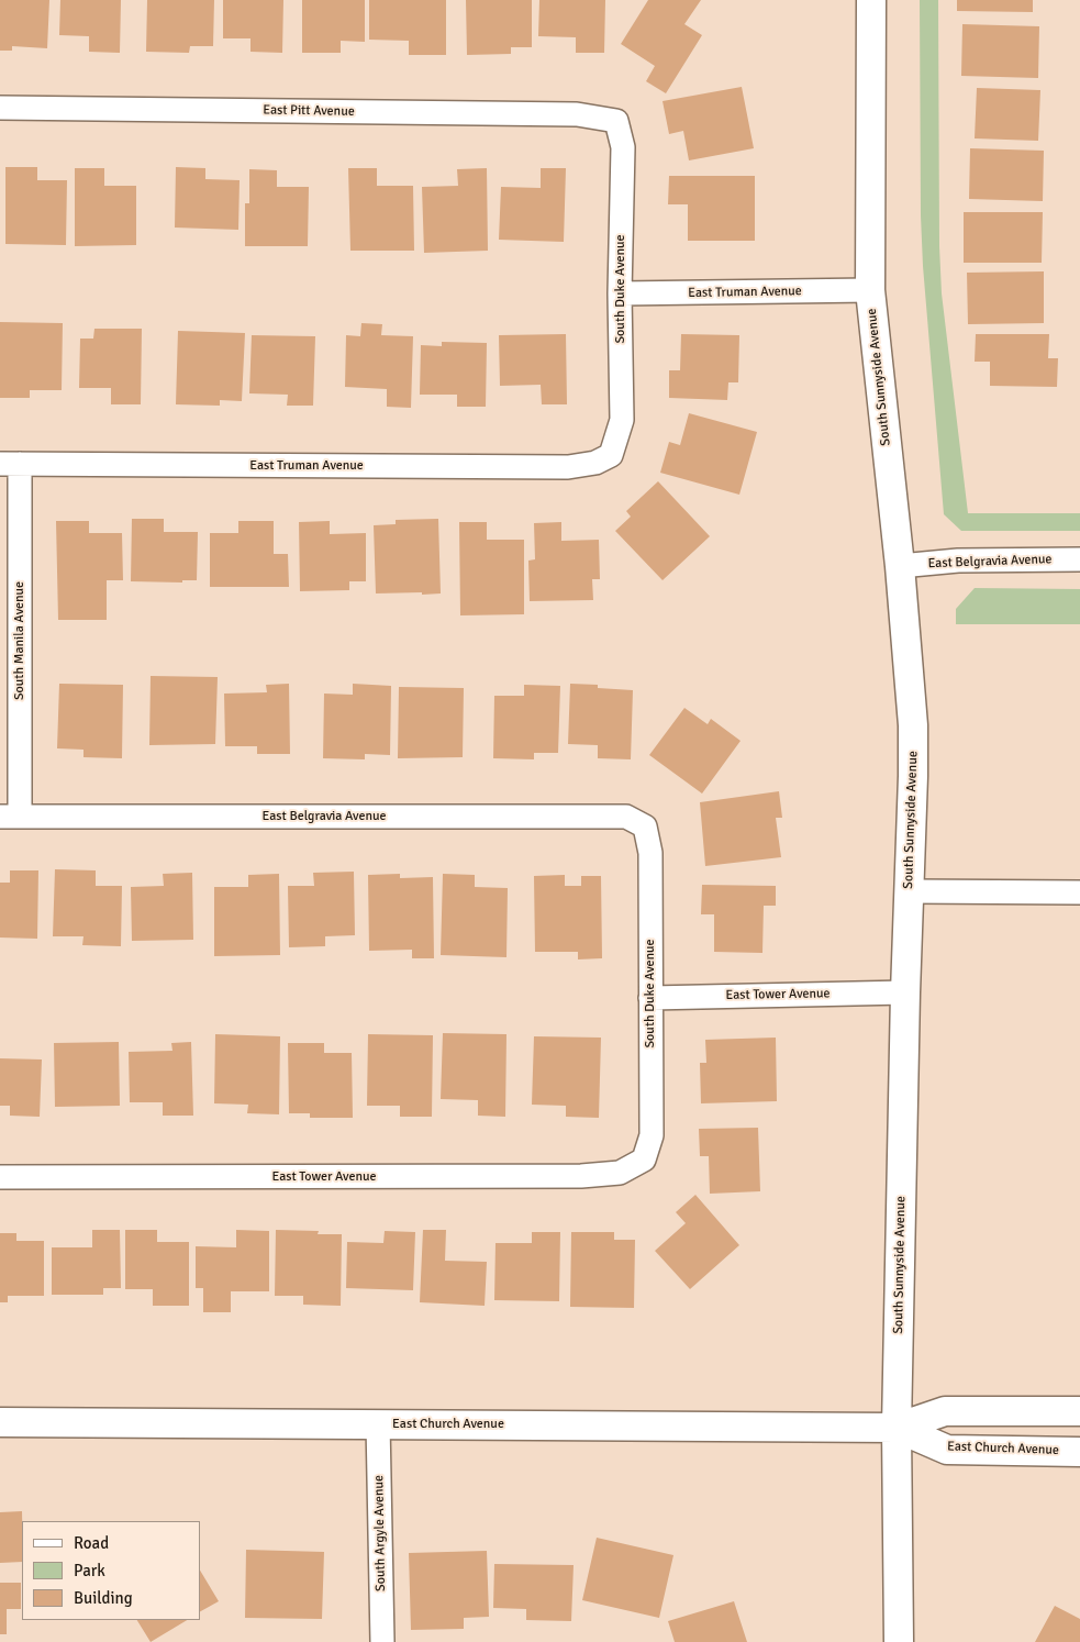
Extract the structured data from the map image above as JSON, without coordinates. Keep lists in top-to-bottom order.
{
  "streets": {
    "street": [
      "East Pitt Avenue",
      "South Duke Avenue",
      "East Truman Avenue",
      "South Sunnyside Avenue",
      "East Belgravia Avenue",
      "South Manila Avenue",
      "East Tower Avenue",
      "East Church Avenue",
      "South Argyle Avenue"
    ]
  },
  "crossings": [
    ["East Pitt Avenue", "South Duke Avenue"],
    ["South Duke Avenue", "East Truman Avenue"],
    ["South Duke Avenue", "East Belgravia Avenue"],
    ["South Duke Avenue", "East Tower Avenue"],
    ["East Truman Avenue", "South Sunnyside Avenue"],
    ["East Truman Avenue", "South Manila Avenue"],
    ["South Sunnyside Avenue", "East Belgravia Avenue"],
    ["South Sunnyside Avenue", "East Tower Avenue"],
    ["South Sunnyside Avenue", "East Church Avenue"],
    ["East Belgravia Avenue", "South Manila Avenue"],
    ["East Church Avenue", "South Argyle Avenue"]
  ],
  "legend": ["Road", "Park", "Building"]
}
